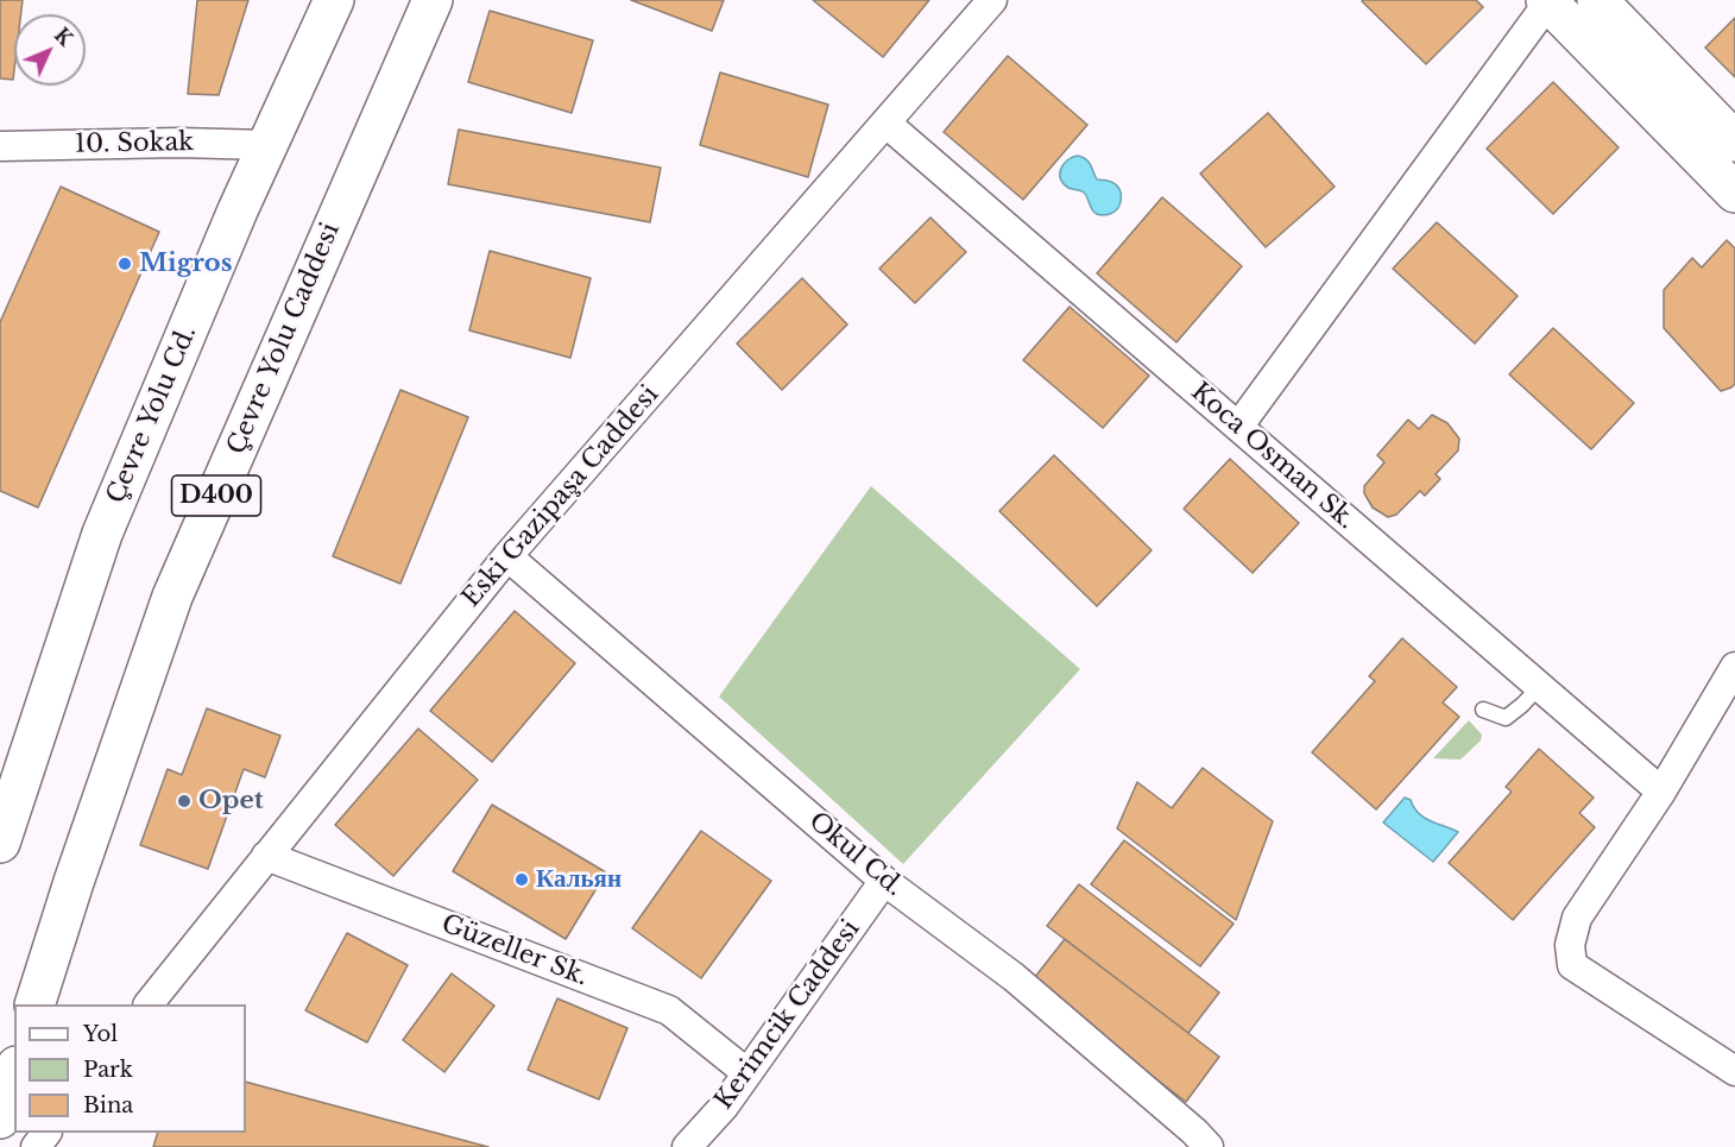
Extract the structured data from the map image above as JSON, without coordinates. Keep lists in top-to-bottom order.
{
  "streets": {
    "main road": ["Çevre Yolu Caddesi", "Çevre Yolu Cd.", "D400"],
    "street": [
      "10. Sokak",
      "Koca Osman Sk.",
      "Eski Gazipaşa Caddesi",
      "Okul Cd.",
      "Güzeller Sk.",
      "Kerimcik Caddesi"
    ]
  },
  "crossings": [
    ["10. Sokak", "Çevre Yolu Cd."],
    ["Koca Osman Sk.", "Eski Gazipaşa Caddesi"],
    ["Eski Gazipaşa Caddesi", "Okul Cd."],
    ["Eski Gazipaşa Caddesi", "Güzeller Sk."],
    ["Okul Cd.", "Kerimcik Caddesi"],
    ["Güzeller Sk.", "Kerimcik Caddesi"]
  ],
  "places": ["Migros", "Opet", "Кальян"],
  "legend": ["Yol", "Park", "Bina"],
  "north": "top right"
}
